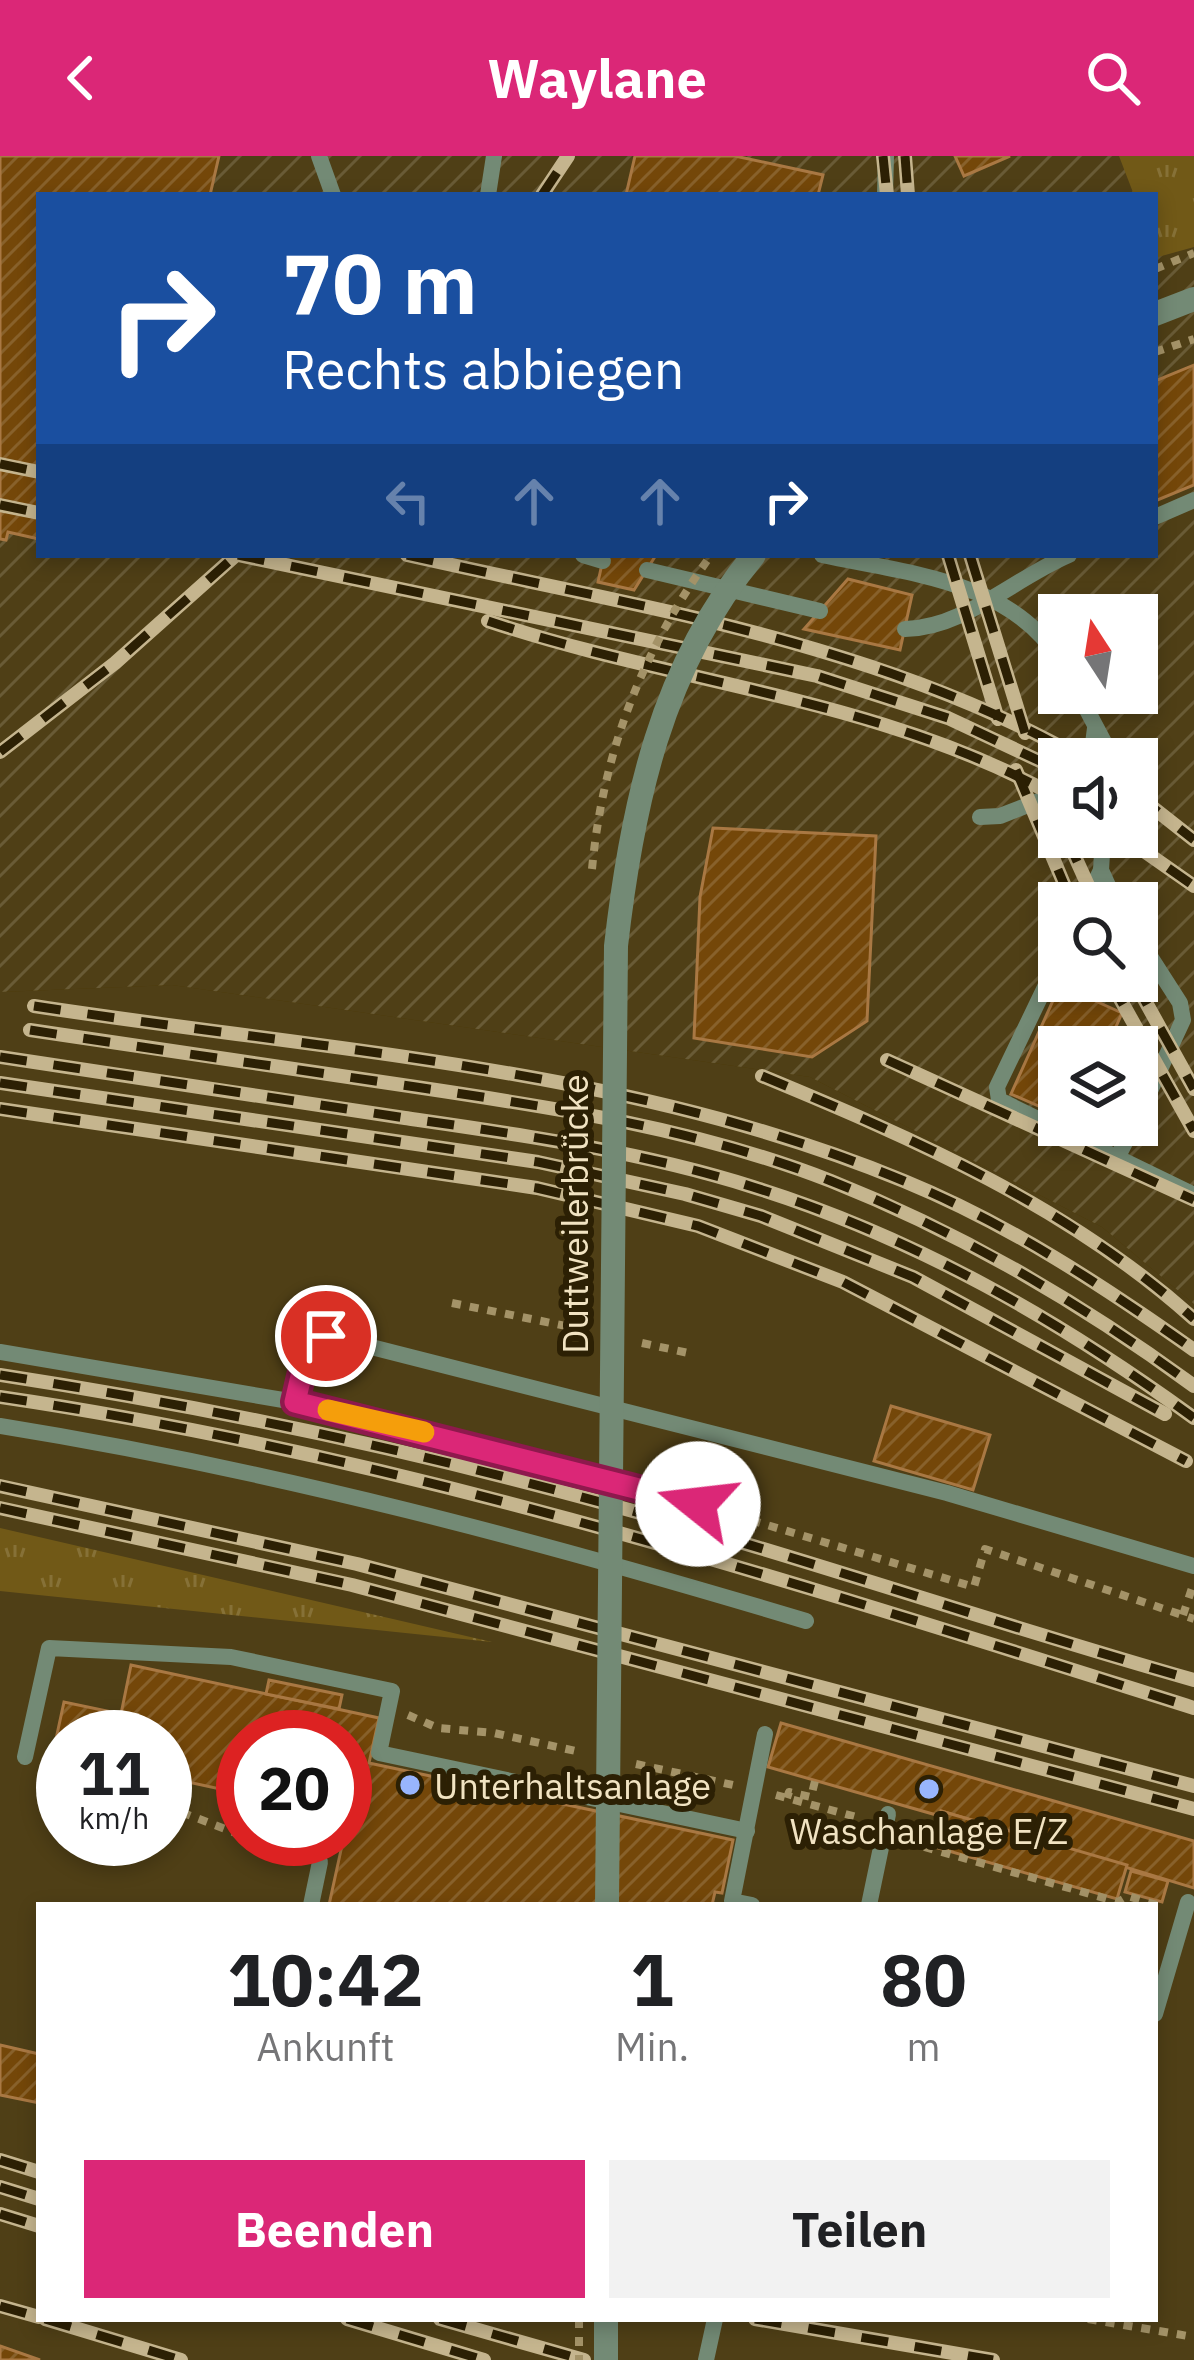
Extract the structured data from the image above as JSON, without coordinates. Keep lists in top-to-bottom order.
{
  "streets": {
    "street": ["Duttweilerbrücke"]
  },
  "places": ["Unterhaltsanlage", "Waschanlage E/Z"],
  "north": "top",
  "page": {
    "header": "Waylane",
    "turn": ["70 m", "Rechts abbiegen"],
    "speed": "11 km/h",
    "limit": "20",
    "eta": [
      "10:42",
      "Ankunft",
      "1",
      "Min.",
      "80",
      "m"
    ],
    "buttons": ["Beenden", "Teilen"]
  }
}
